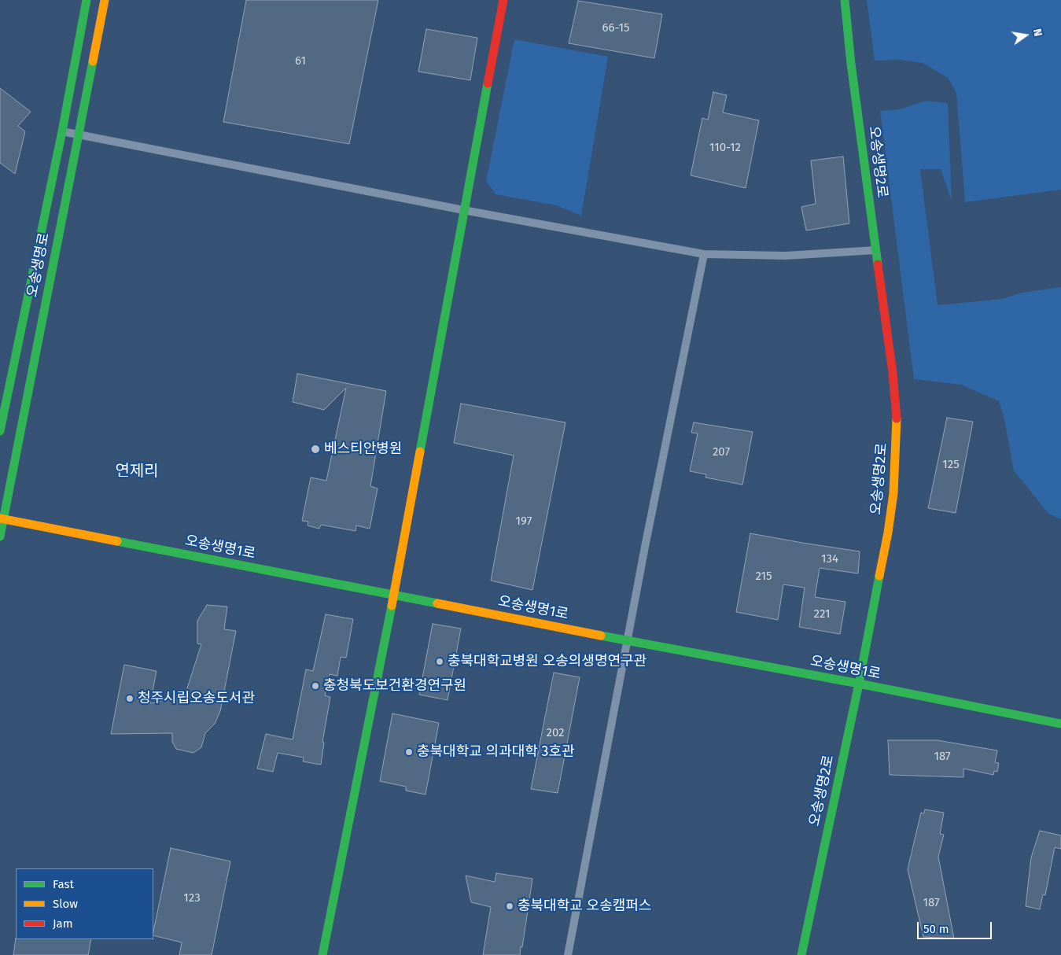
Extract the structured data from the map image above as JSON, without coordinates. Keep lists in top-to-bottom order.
{
  "streets": {
    "street": ["오송생명2로", "오송생명로", "오송생명1로"]
  },
  "crossings": [
    ["오송생명2로", "오송생명1로"],
    ["오송생명로", "오송생명1로"]
  ],
  "districts": ["연제리"],
  "places": [
    "베스티안병원",
    "충북대학교병원 오송의생명연구관",
    "충청북도보건환경연구원",
    "청주시립오송도서관",
    "충북대학교 의과대학 3호관",
    "충북대학교 오송캠퍼스"
  ],
  "house_numbers": [
    "66-15",
    "61",
    "110-12",
    "207",
    "125",
    "197",
    "134",
    "215",
    "221",
    "202",
    "187",
    "123",
    "187"
  ],
  "legend": ["Fast", "Slow", "Jam"],
  "scale_bar": "50 m",
  "north": "right"
}
